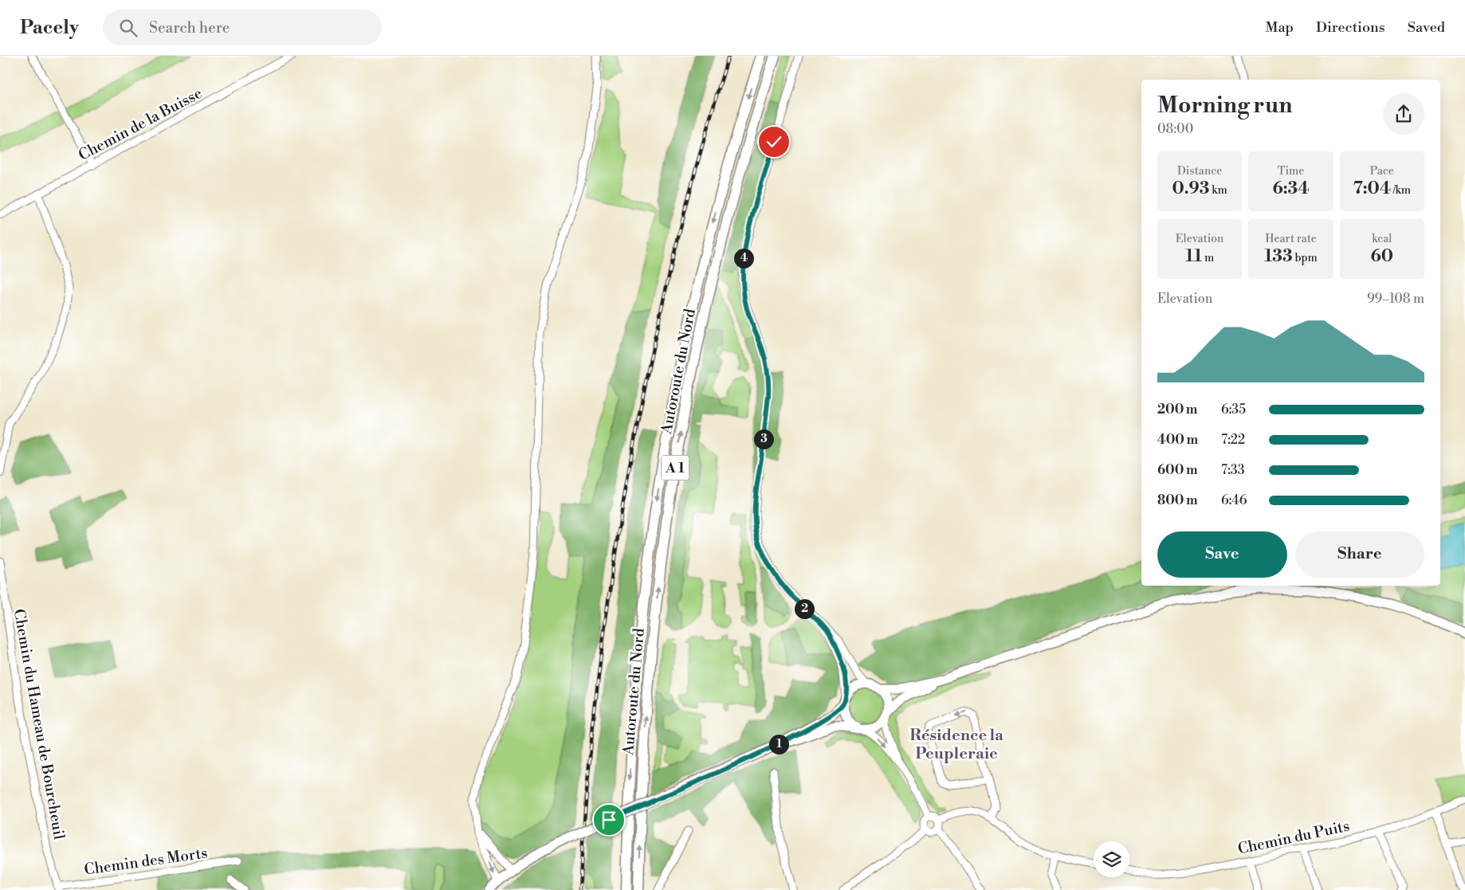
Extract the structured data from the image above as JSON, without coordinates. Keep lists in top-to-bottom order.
{
  "streets": {
    "highway": ["Autoroute du Nord", "A 1"],
    "street": [
      "Chemin de la Buisse",
      "Chemin du Hameau de Bourcheuil",
      "Chemin du Puits",
      "Chemin des Morts"
    ]
  },
  "crossings": [
    ["Chemin du Hameau de Bourcheuil", "Chemin des Morts"]
  ],
  "districts": ["Résidence la Peupleraie"],
  "page": {
    "header": "Pacely",
    "search": "Search here",
    "nav": ["Map", "Directions", "Saved"],
    "heading": ["Morning run", "08:00"],
    "stats": [
      ["Distance", "0.93 km"],
      ["Time", "6:34"],
      ["Pace", "7:04 /km"],
      ["Elevation", "11 m"],
      ["Heart rate", "133 bpm"],
      ["kcal", "60"]
    ],
    "pins": [
      "4",
      "3",
      "2",
      "1"
    ],
    "chart": ["Elevation", "99–108 m"],
    "list": [
      {
        "name": "200 m",
        "note": "6:35"
      },
      {
        "name": "400 m",
        "note": "7:22"
      },
      {
        "name": "600 m",
        "note": "7:33"
      },
      {
        "name": "800 m",
        "note": "6:46"
      }
    ],
    "buttons": ["Save", "Share"]
  }
}
